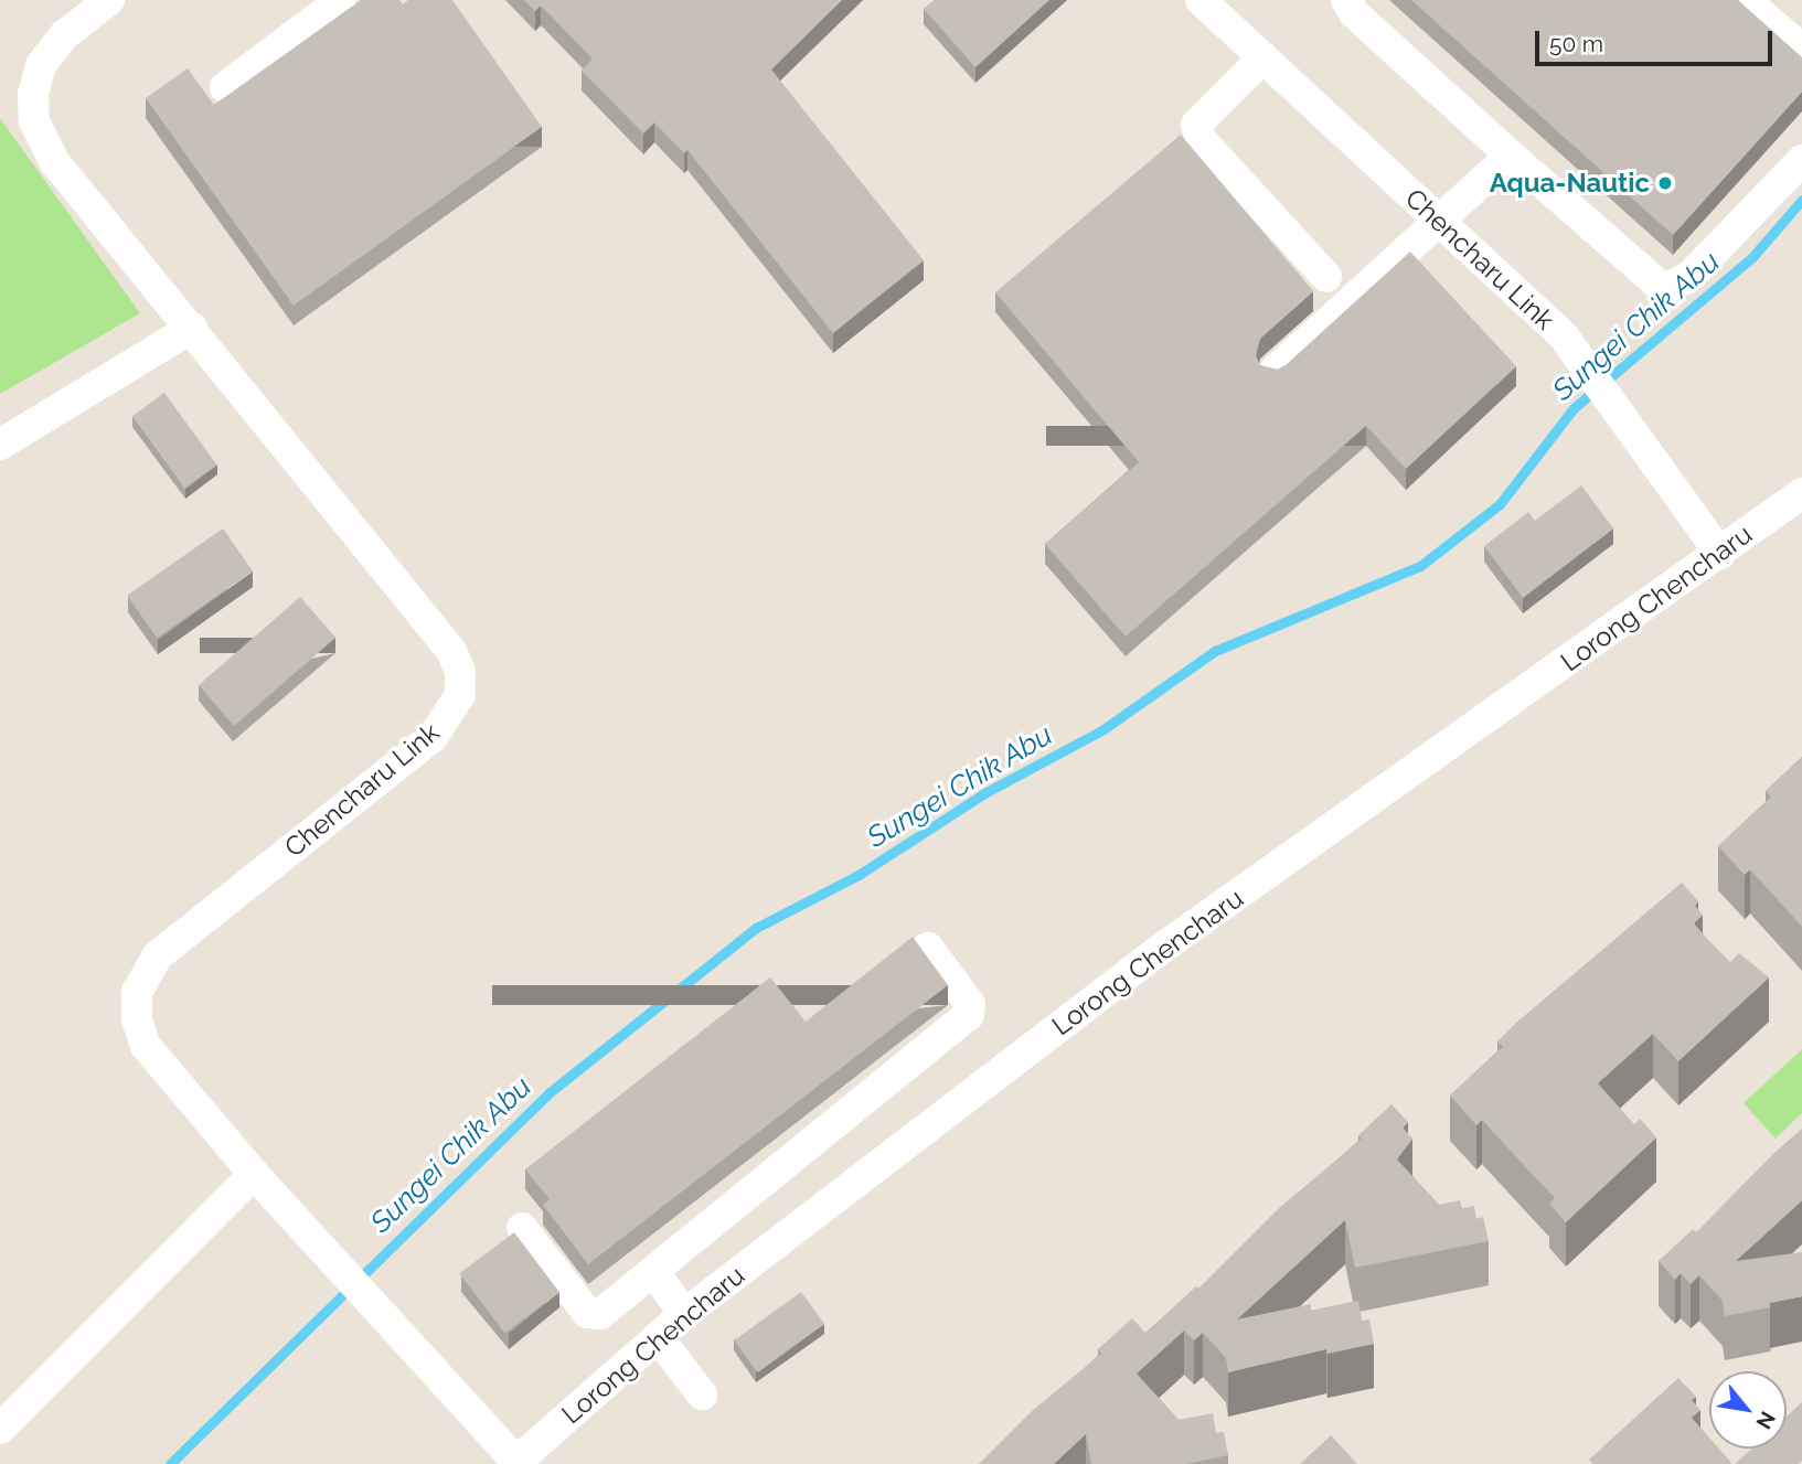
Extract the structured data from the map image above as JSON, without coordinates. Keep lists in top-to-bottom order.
{
  "streets": {
    "street": ["Chencharu Link", "Lorong Chencharu"]
  },
  "crossings": [
    ["Chencharu Link", "Lorong Chencharu"]
  ],
  "water": ["Sungei Chik Abu"],
  "places": ["Aqua-Nautic"],
  "scale_bar": "50 m",
  "north": "bottom right"
}
